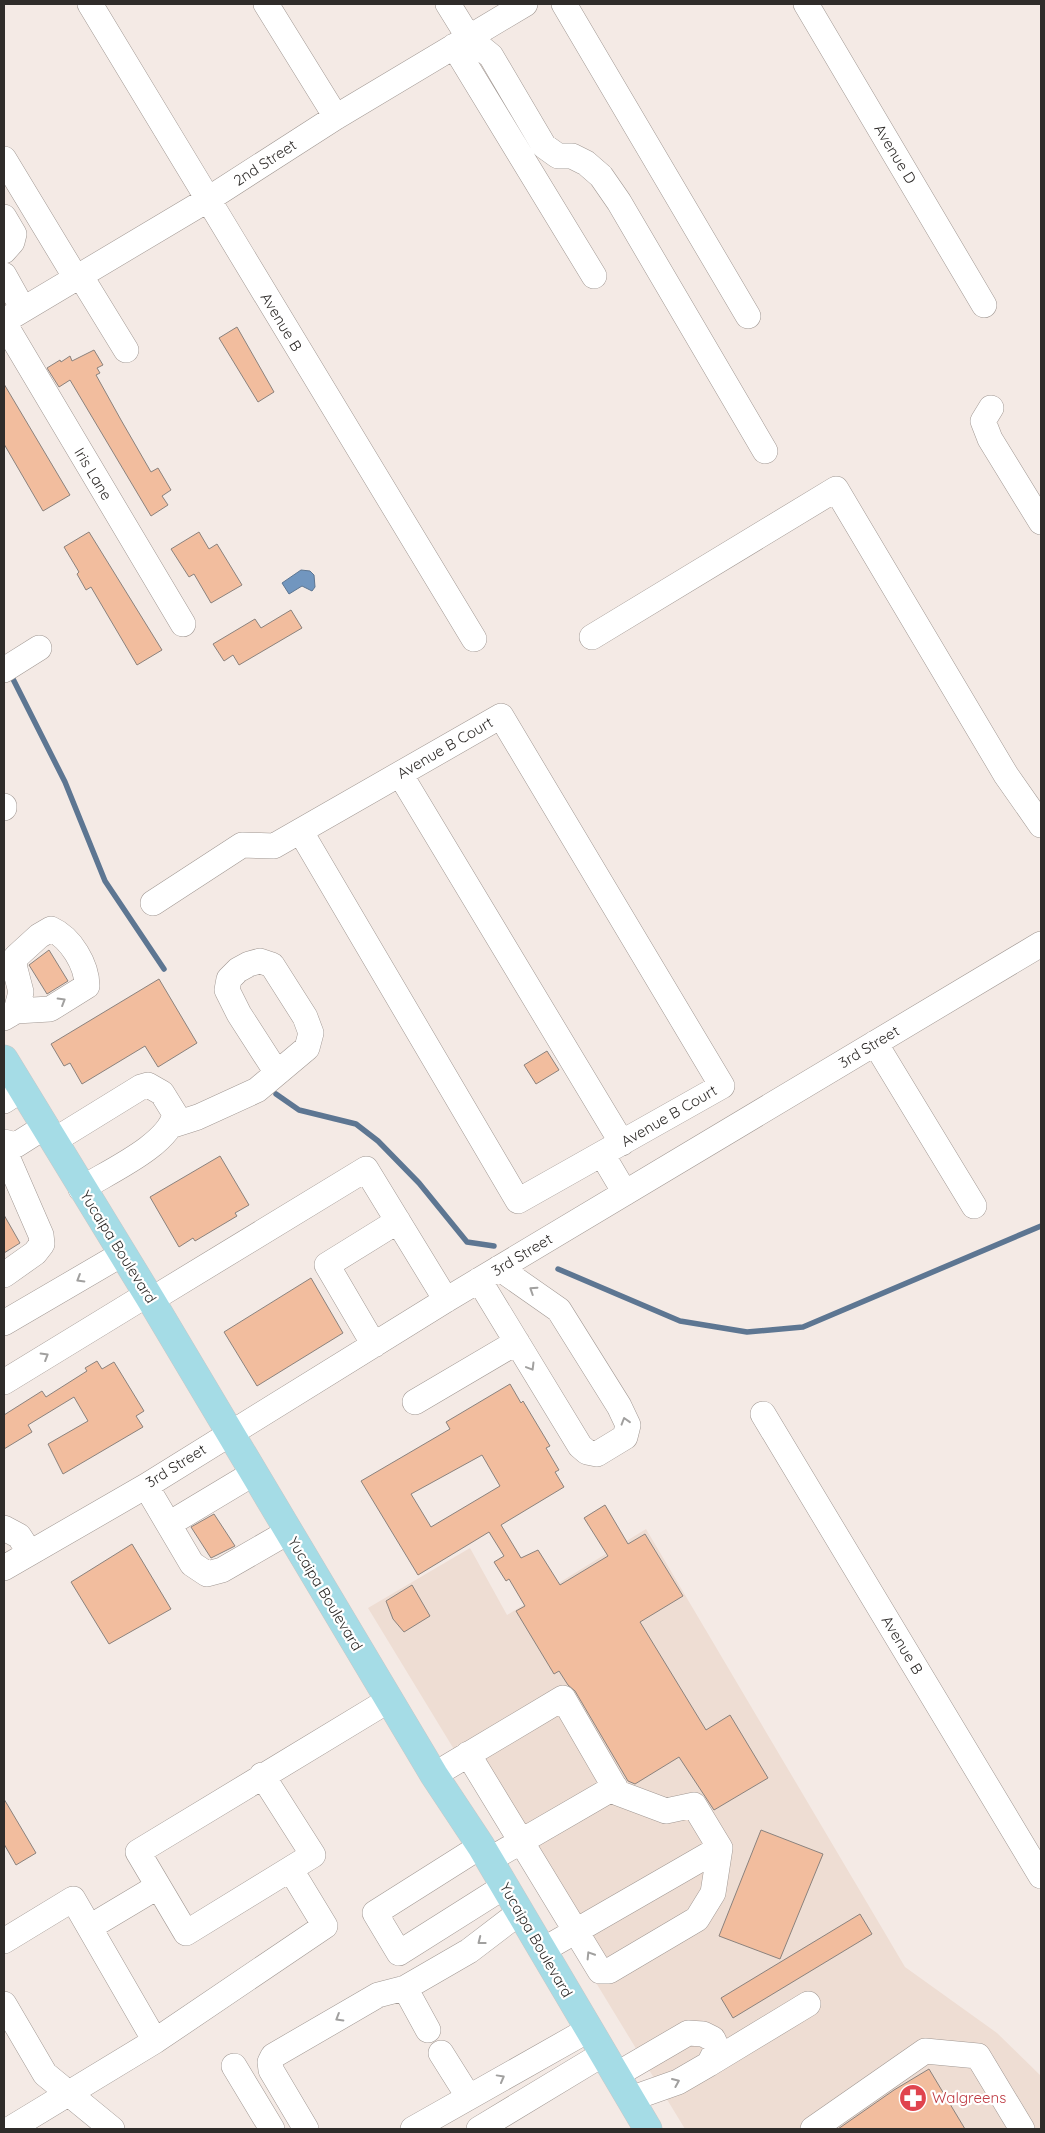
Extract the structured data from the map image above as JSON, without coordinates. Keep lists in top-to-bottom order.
{
  "streets": {
    "main road": ["Yucaipa Boulevard"],
    "street": [
      "Avenue D",
      "2nd Street",
      "Avenue B",
      "Iris Lane",
      "Avenue B Court",
      "3rd Street"
    ]
  },
  "crossings": [
    ["2nd Street", "Avenue B"],
    ["2nd Street", "Iris Lane"],
    ["3rd Street", "Yucaipa Boulevard"]
  ],
  "places": {
    "pharmacy": ["Walgreens"]
  }
}
